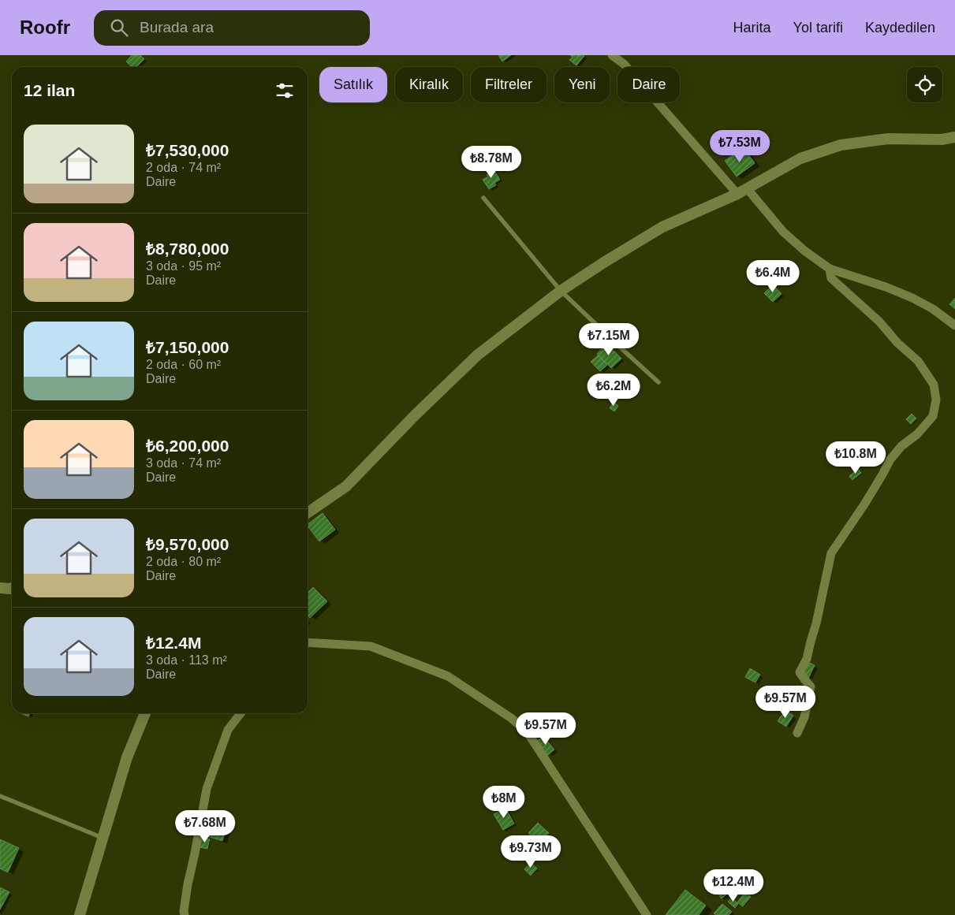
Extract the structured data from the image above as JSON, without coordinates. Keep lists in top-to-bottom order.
{
  "page": {
    "header": "Roofr",
    "search": "Burada ara",
    "nav": ["Harita", "Yol tarifi", "Kaydedilen"],
    "chip": [
      "Satılık",
      "Kiralık",
      "Filtreler",
      "Yeni",
      "Daire"
    ],
    "heading": "12 ilan",
    "list": [
      {
        "name": "₺7,530,000",
        "note": "2 oda · 74 m² · Daire"
      },
      {
        "name": "₺8,780,000",
        "note": "3 oda · 95 m² · Daire"
      },
      {
        "name": "₺7,150,000",
        "note": "2 oda · 60 m² · Daire"
      },
      {
        "name": "₺6,200,000",
        "note": "3 oda · 74 m² · Daire"
      },
      {
        "name": "₺9,570,000",
        "note": "2 oda · 80 m² · Daire"
      },
      {
        "name": "₺12.4M",
        "note": "3 oda · 113 m² · Daire"
      }
    ],
    "price": [
      "₺7.53M",
      "₺8.78M",
      "₺6.4M",
      "₺7.15M",
      "₺6.2M",
      "₺10.8M",
      "₺9.57M",
      "₺9.57M",
      "₺8M",
      "₺7.68M",
      "₺9.73M",
      "₺12.4M"
    ]
  }
}
